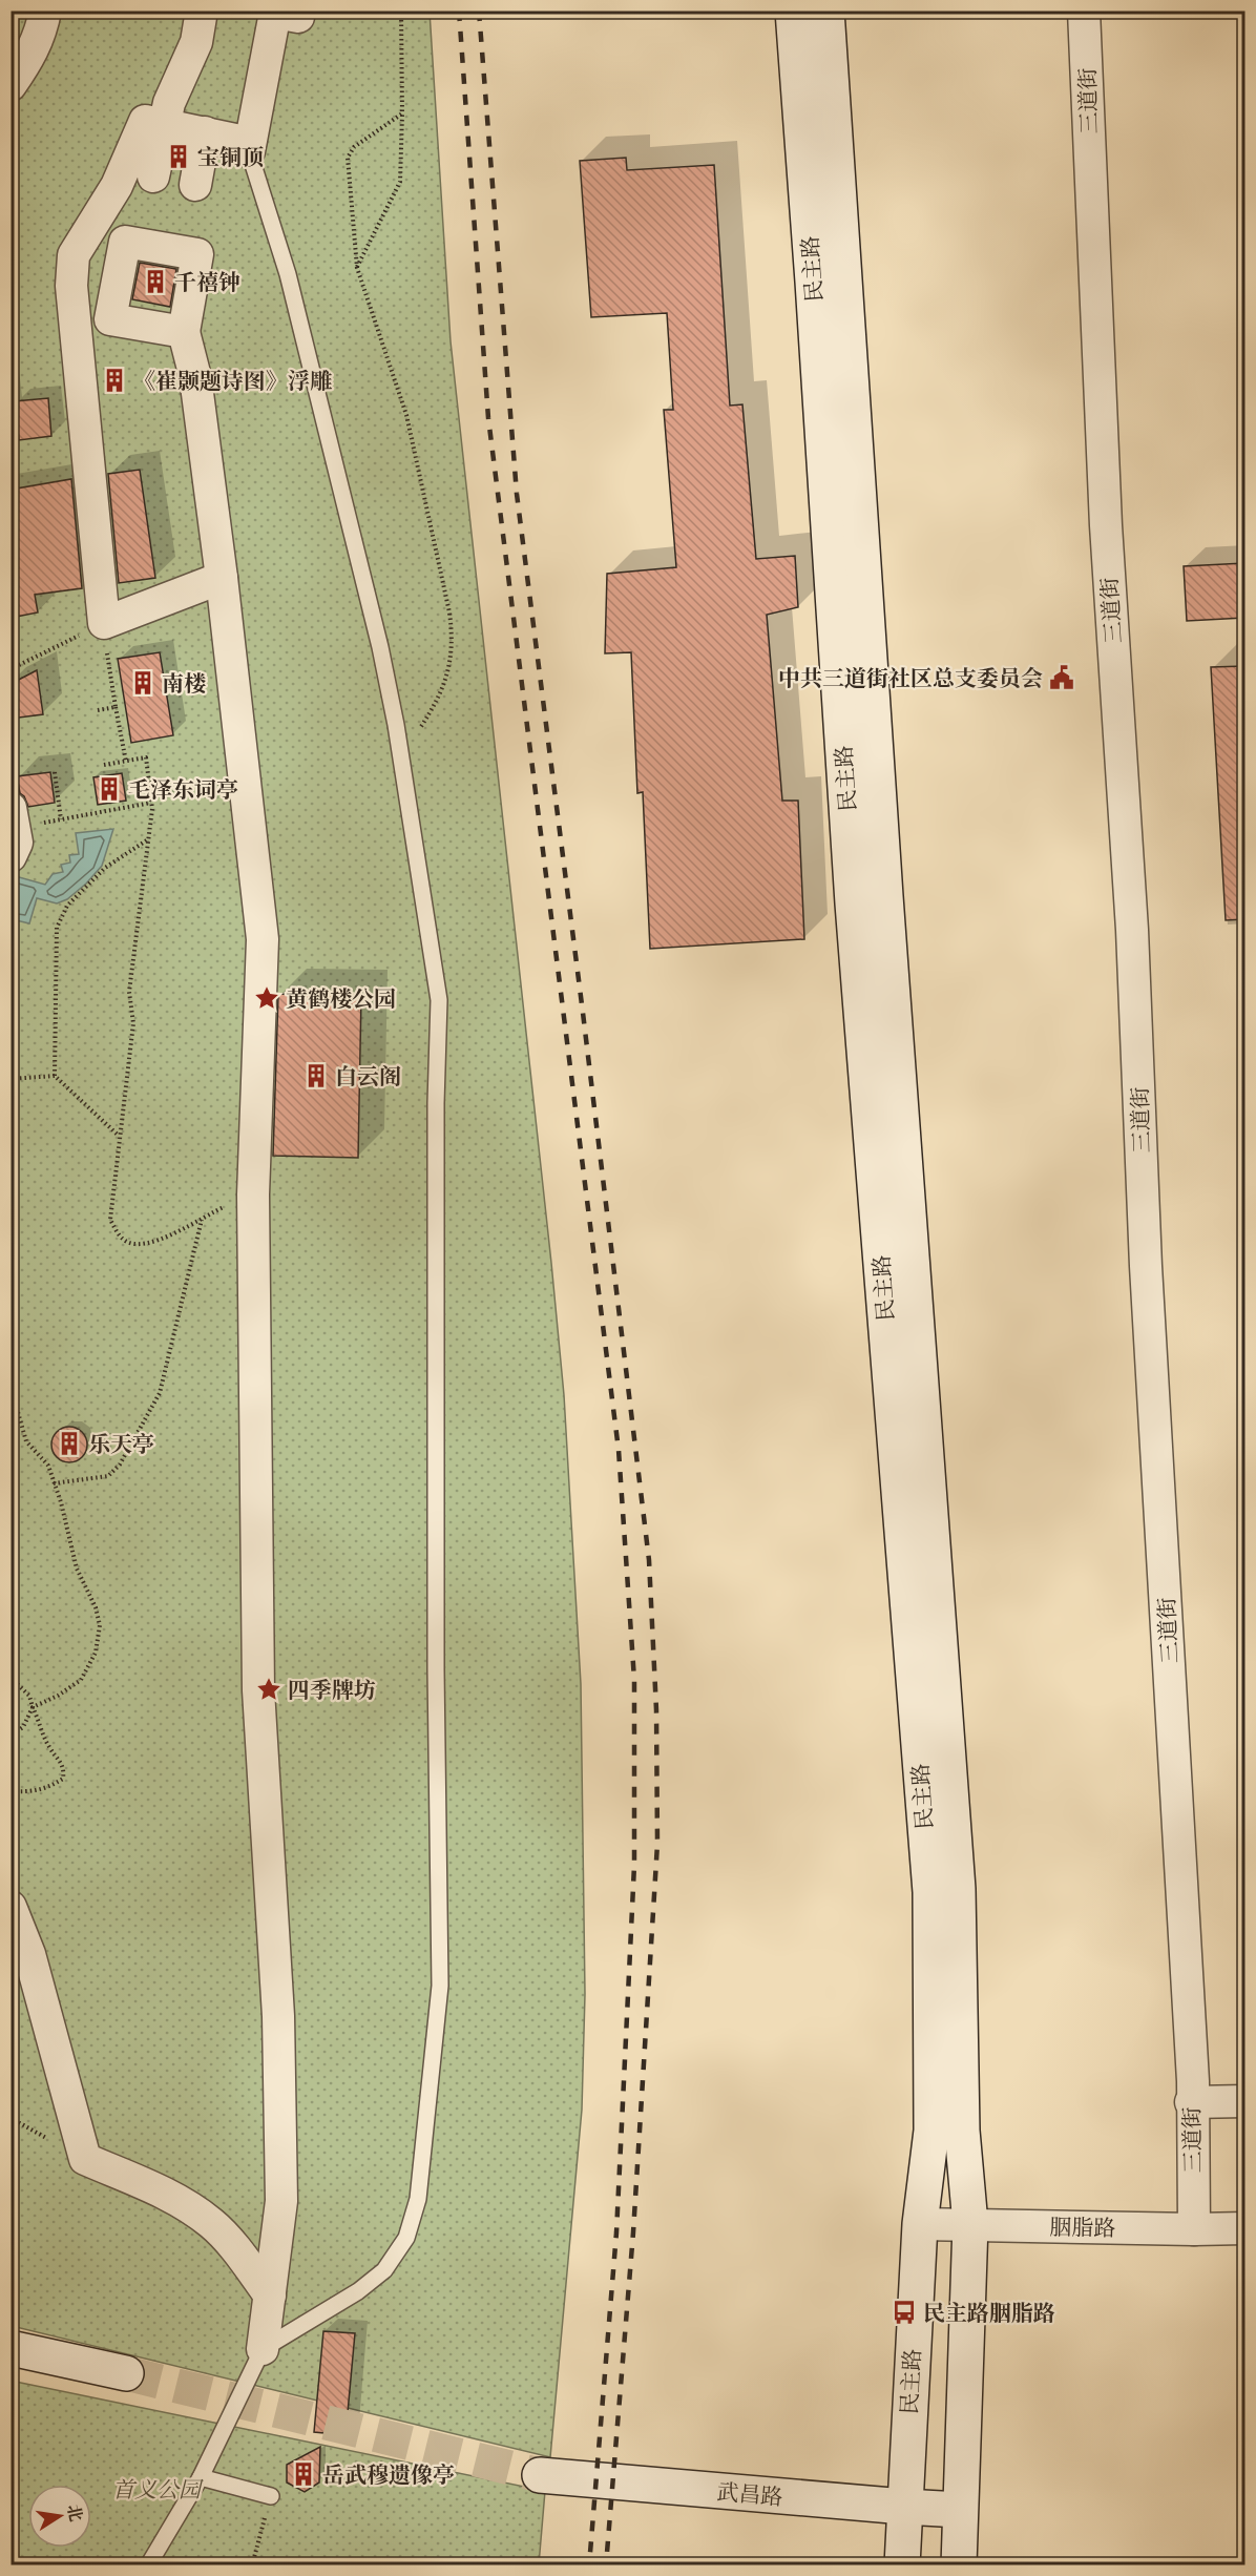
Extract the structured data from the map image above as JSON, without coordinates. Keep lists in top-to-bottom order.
{
  "streets": {
    "main road": ["民主路", "武昌路"],
    "street": ["三道街", "胭脂路"]
  },
  "crossings": [
    ["三道街", "胭脂路"],
    ["民主路", "胭脂路"],
    ["民主路", "武昌路"]
  ],
  "parks": ["首义公园"],
  "places": {
    "building": [
      "宝铜顶",
      "千禧钟",
      "《崔颢题诗图》浮雕",
      "南楼",
      "毛泽东词亭",
      "白云阁",
      "乐天亭",
      "岳武穆遗像亭"
    ],
    "public building": ["中共三道街社区总支委员会"],
    "place": ["黄鹤楼公园", "四季牌坊"],
    "bus stop": ["民主路胭脂路"]
  },
  "north": "right"
}
